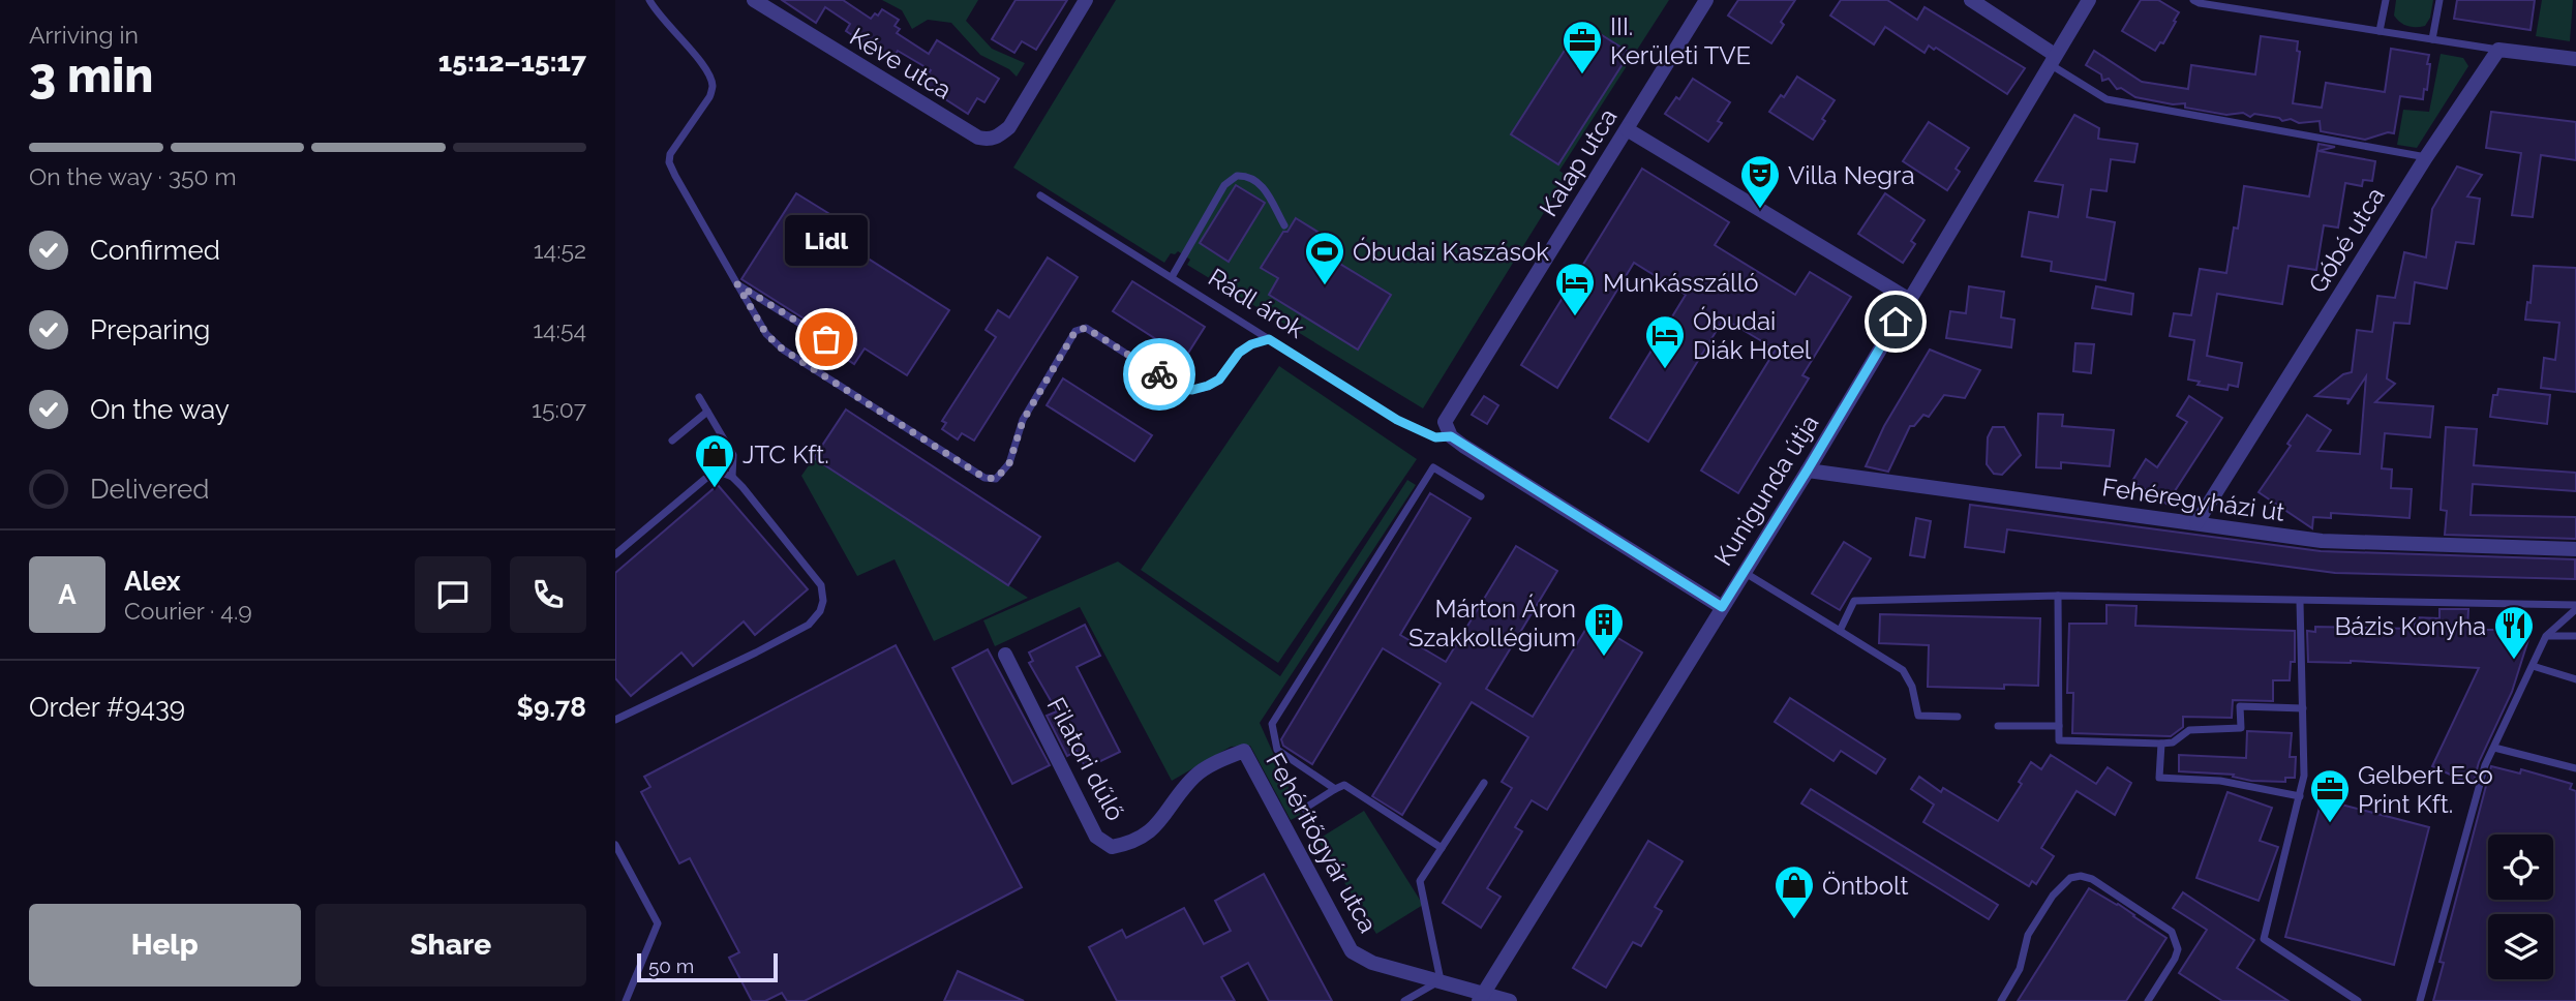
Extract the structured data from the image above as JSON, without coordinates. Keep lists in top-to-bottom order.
{
  "streets": {
    "street": [
      "Kéve utca",
      "Kalap utca",
      "Góbé utca",
      "Rádl árok",
      "Kunigunda útja",
      "Fehéregyházi út",
      "Filatori dűlő",
      "Fehérítőgyár utca"
    ]
  },
  "crossings": [
    ["Kalap utca", "Rádl árok"],
    ["Góbé utca", "Fehéregyházi út"],
    ["Rádl árok", "Kunigunda útja"],
    ["Kunigunda útja", "Fehéregyházi út"],
    ["Kunigunda útja", "Fehérítőgyár utca"],
    ["Filatori dűlő", "Fehérítőgyár utca"]
  ],
  "places": {
    "office": ["III. Kerületi TVE", "Gelbert Eco Print Kft."],
    "theatre": ["Villa Negra"],
    "sports": ["Óbudai Kaszások"],
    "hotel": ["Munkásszálló", "Óbudai Diák Hotel"],
    "other": ["Lidl"],
    "shop": ["JTC Kft.", "Öntbolt"],
    "building": ["Márton Áron Szakkollégium"],
    "restaurant": ["Bázis Konyha"]
  },
  "scale_bar": "50 m",
  "page": {
    "heading": ["3 min", "Arriving in", "15:12–15:17"],
    "panel": [
      "Alex",
      "Courier · 4.9",
      "Order #9439",
      "$9.78"
    ],
    "bar": "On the way · 350 m",
    "list": [
      ["Confirmed", "14:52"],
      ["Preparing", "14:54"],
      ["On the way", "15:07"],
      "Delivered"
    ],
    "bubble": "Lidl",
    "round": "A",
    "buttons": ["Help", "Share"],
    "scale": "50 m"
  }
}
